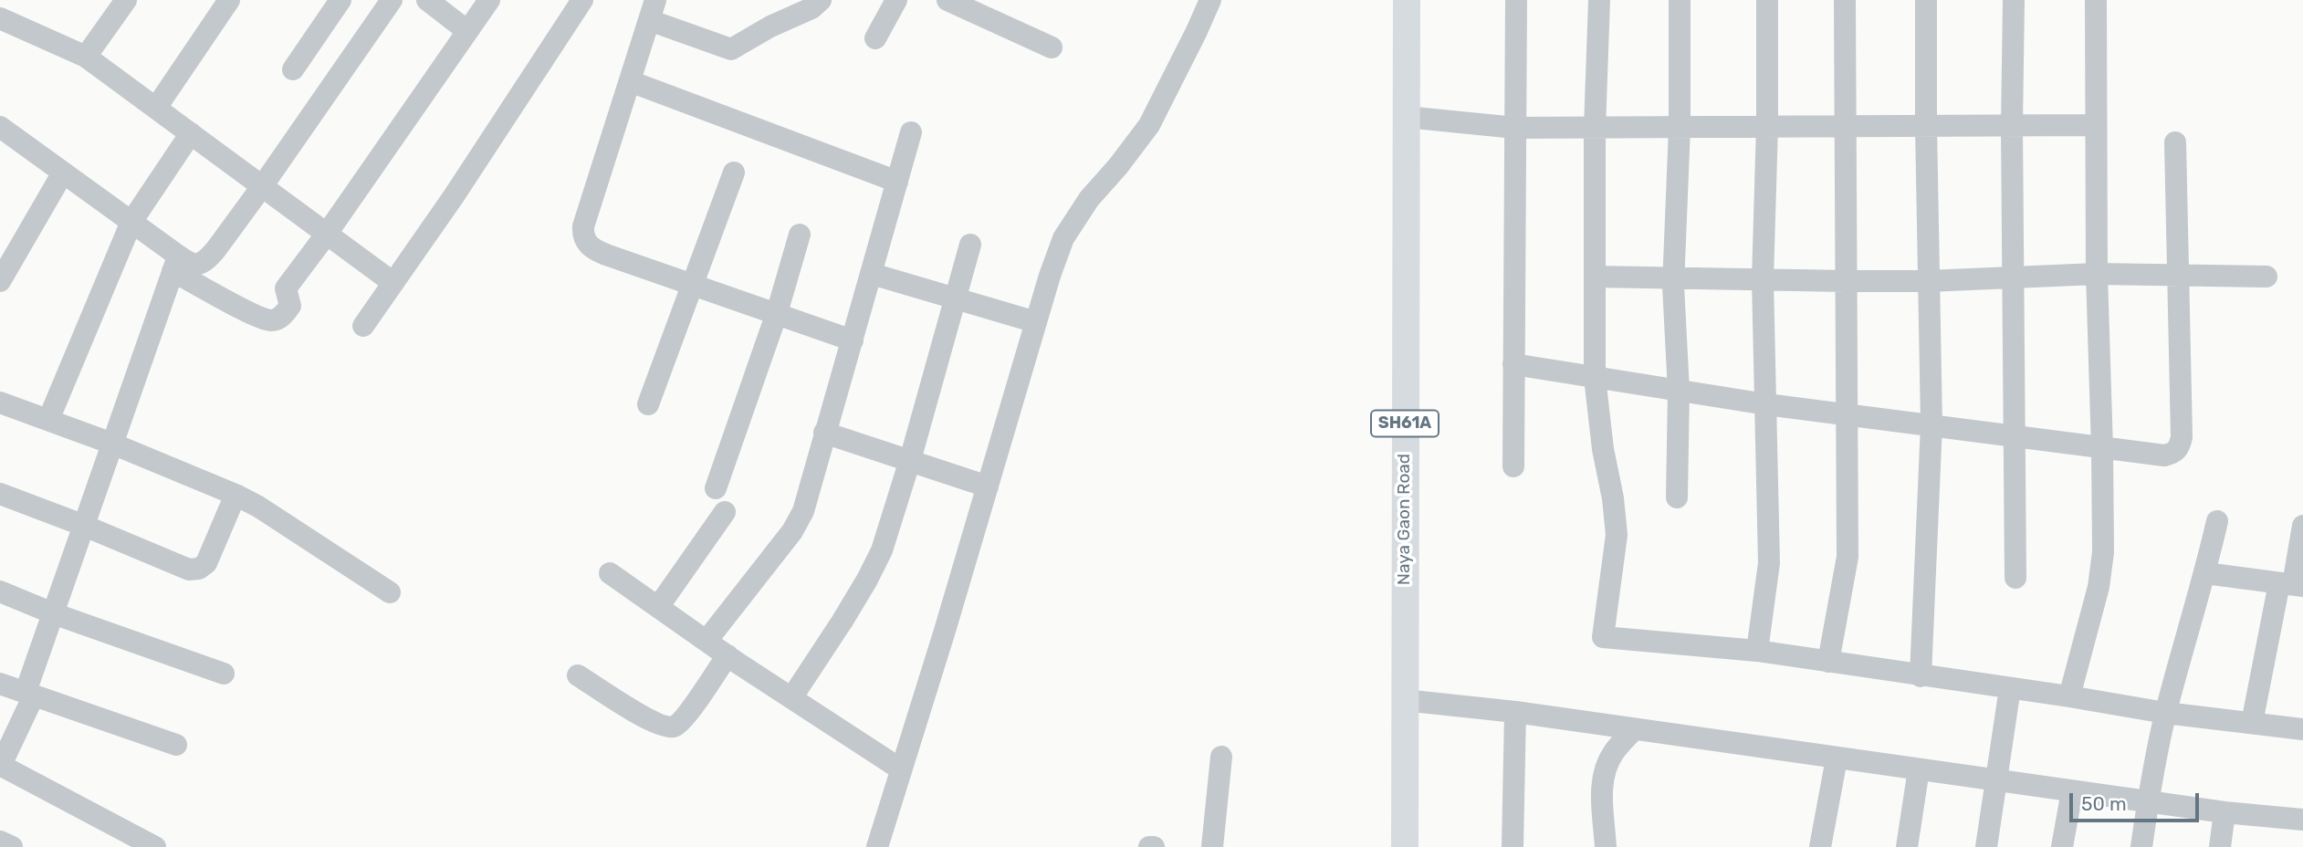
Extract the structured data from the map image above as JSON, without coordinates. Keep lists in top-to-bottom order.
{
  "streets": {
    "main road": ["SH61A", "Naya Gaon Road"]
  },
  "scale_bar": "50 m"
}
